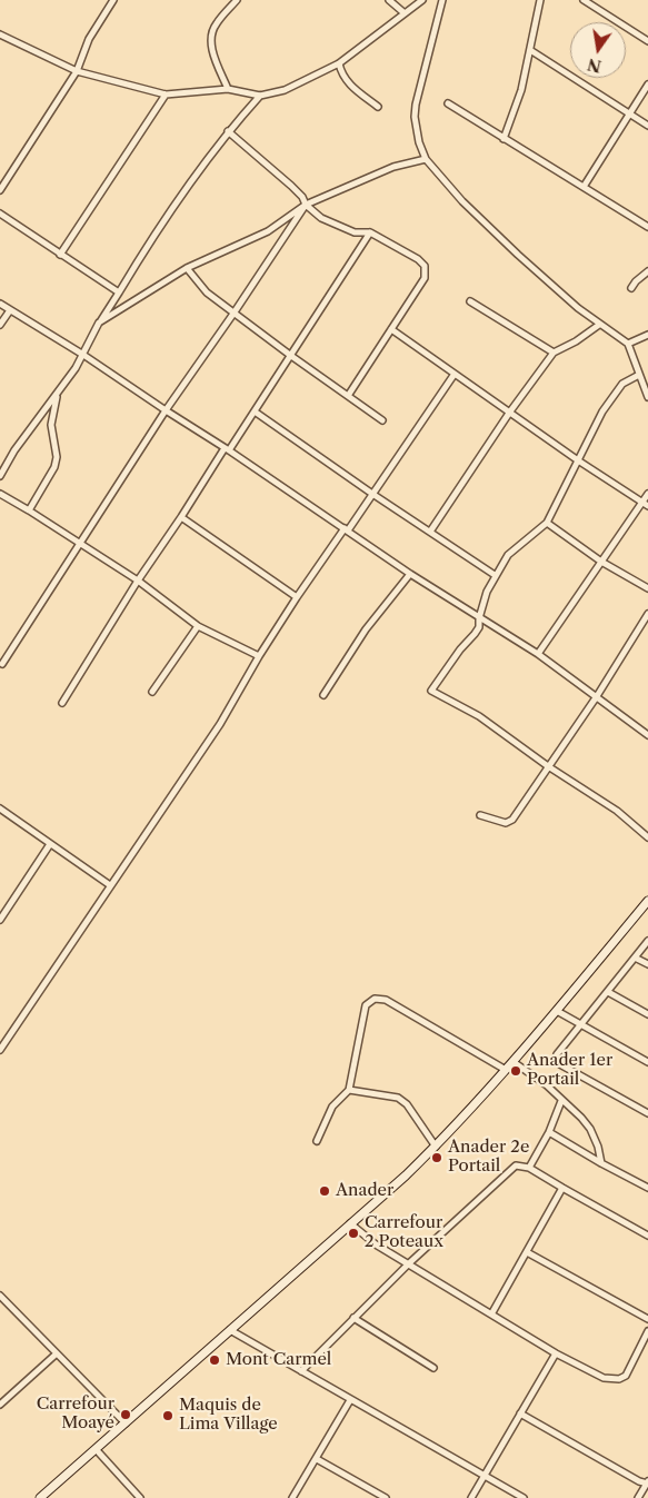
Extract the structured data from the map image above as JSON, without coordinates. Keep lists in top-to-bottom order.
{
  "places": [
    "Anader 1er Portail",
    "Anader 2e Portail",
    "Anader",
    "Carrefour 2 Poteaux",
    "Mont Carmel",
    "Carrefour Moayé",
    "Maquis de Lima Village"
  ],
  "north": "bottom"
}
